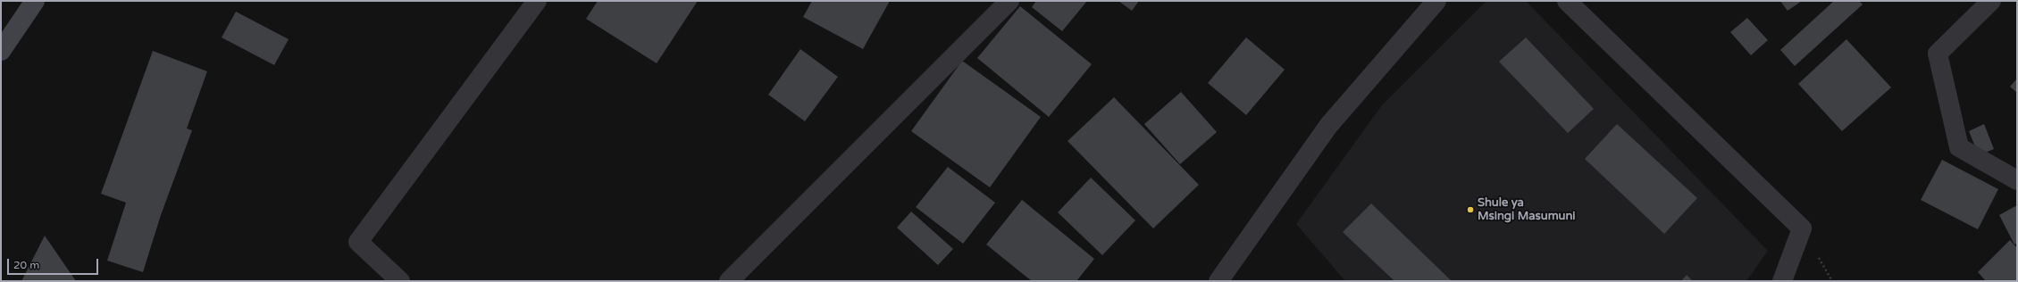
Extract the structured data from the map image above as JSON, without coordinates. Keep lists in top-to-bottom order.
{
  "places": ["Shule ya Msingi Masumuni"],
  "scale_bar": "20 m"
}
